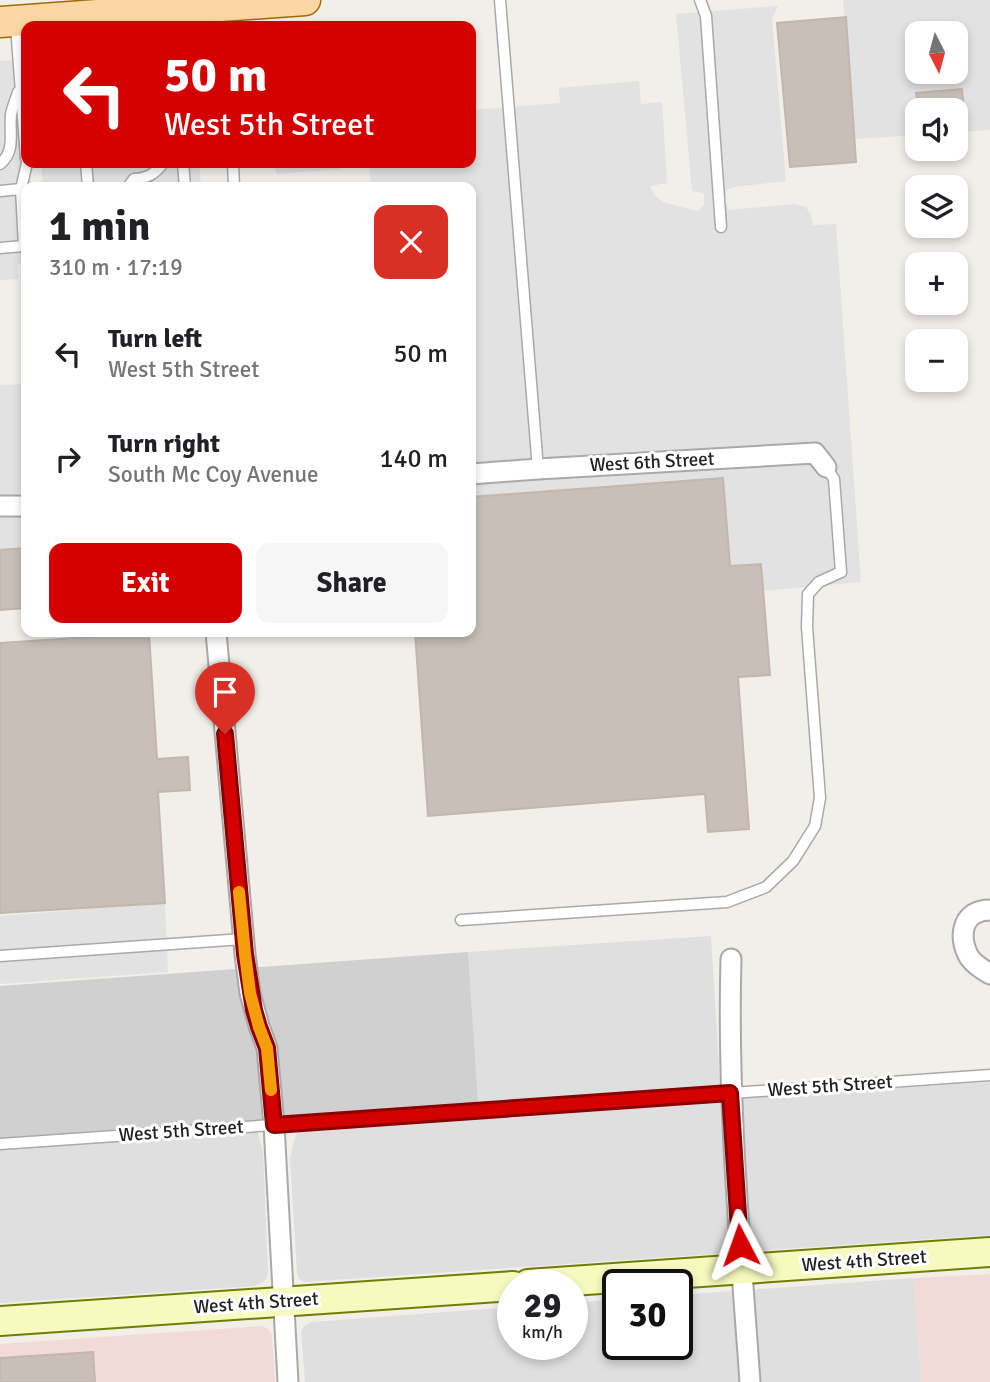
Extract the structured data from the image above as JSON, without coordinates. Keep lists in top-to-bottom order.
{
  "streets": {
    "street": ["West 6th Street", "West 4th Street"],
    "lane": ["West 5th Street"]
  },
  "north": "bottom",
  "page": {
    "map_buttons": ["+", "−"],
    "turn": ["50 m", "West 5th Street"],
    "heading": ["1 min", "310 m · 17:19"],
    "list": [
      {
        "name": "Turn left",
        "note": "West 5th Street",
        "value": "50 m"
      },
      {
        "name": "Turn right",
        "note": "South Mc Coy Avenue",
        "value": "140 m"
      }
    ],
    "buttons": ["Exit", "Share"],
    "speed": "29 km/h",
    "limit": "30"
  }
}
